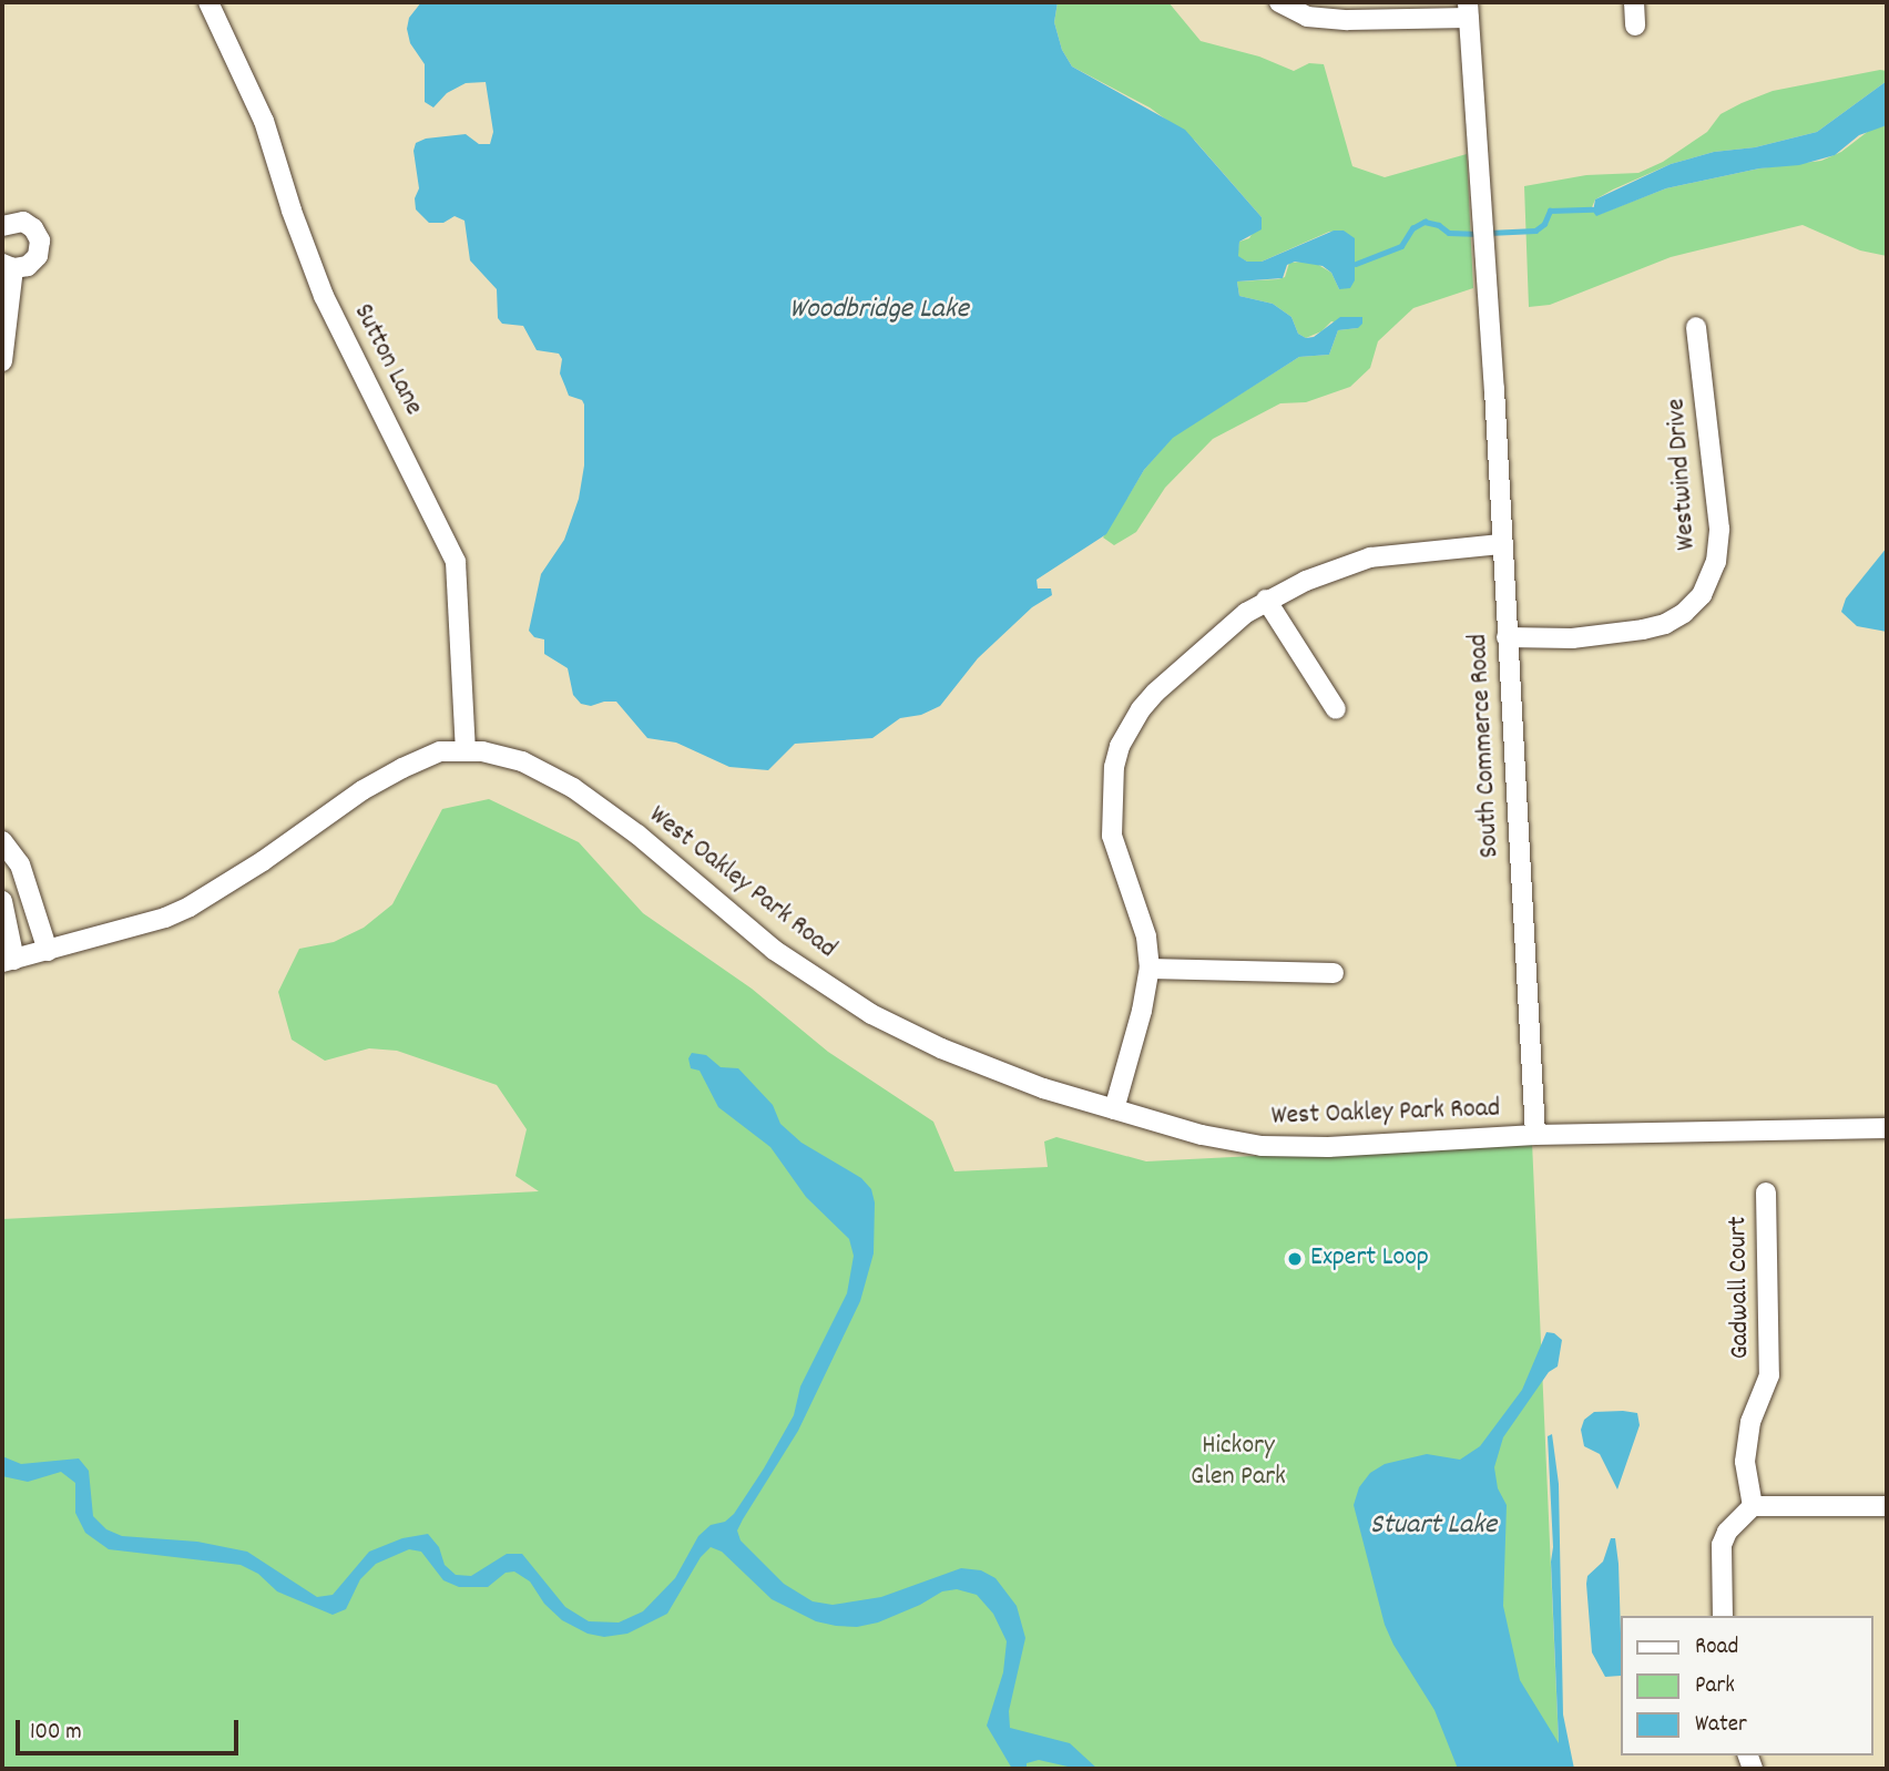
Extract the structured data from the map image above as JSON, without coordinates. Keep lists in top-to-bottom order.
{
  "streets": {
    "street": [
      "Sutton Lane",
      "Westwind Drive",
      "South Commerce Road",
      "West Oakley Park Road",
      "Gadwall Court"
    ]
  },
  "crossings": [
    ["Sutton Lane", "West Oakley Park Road"],
    ["Westwind Drive", "South Commerce Road"],
    ["South Commerce Road", "West Oakley Park Road"]
  ],
  "water": ["Woodbridge Lake", "Stuart Lake"],
  "parks": ["Hickory Glen Park"],
  "places": ["Expert Loop"],
  "legend": ["Road", "Park", "Water"],
  "scale_bar": "100 m"
}
